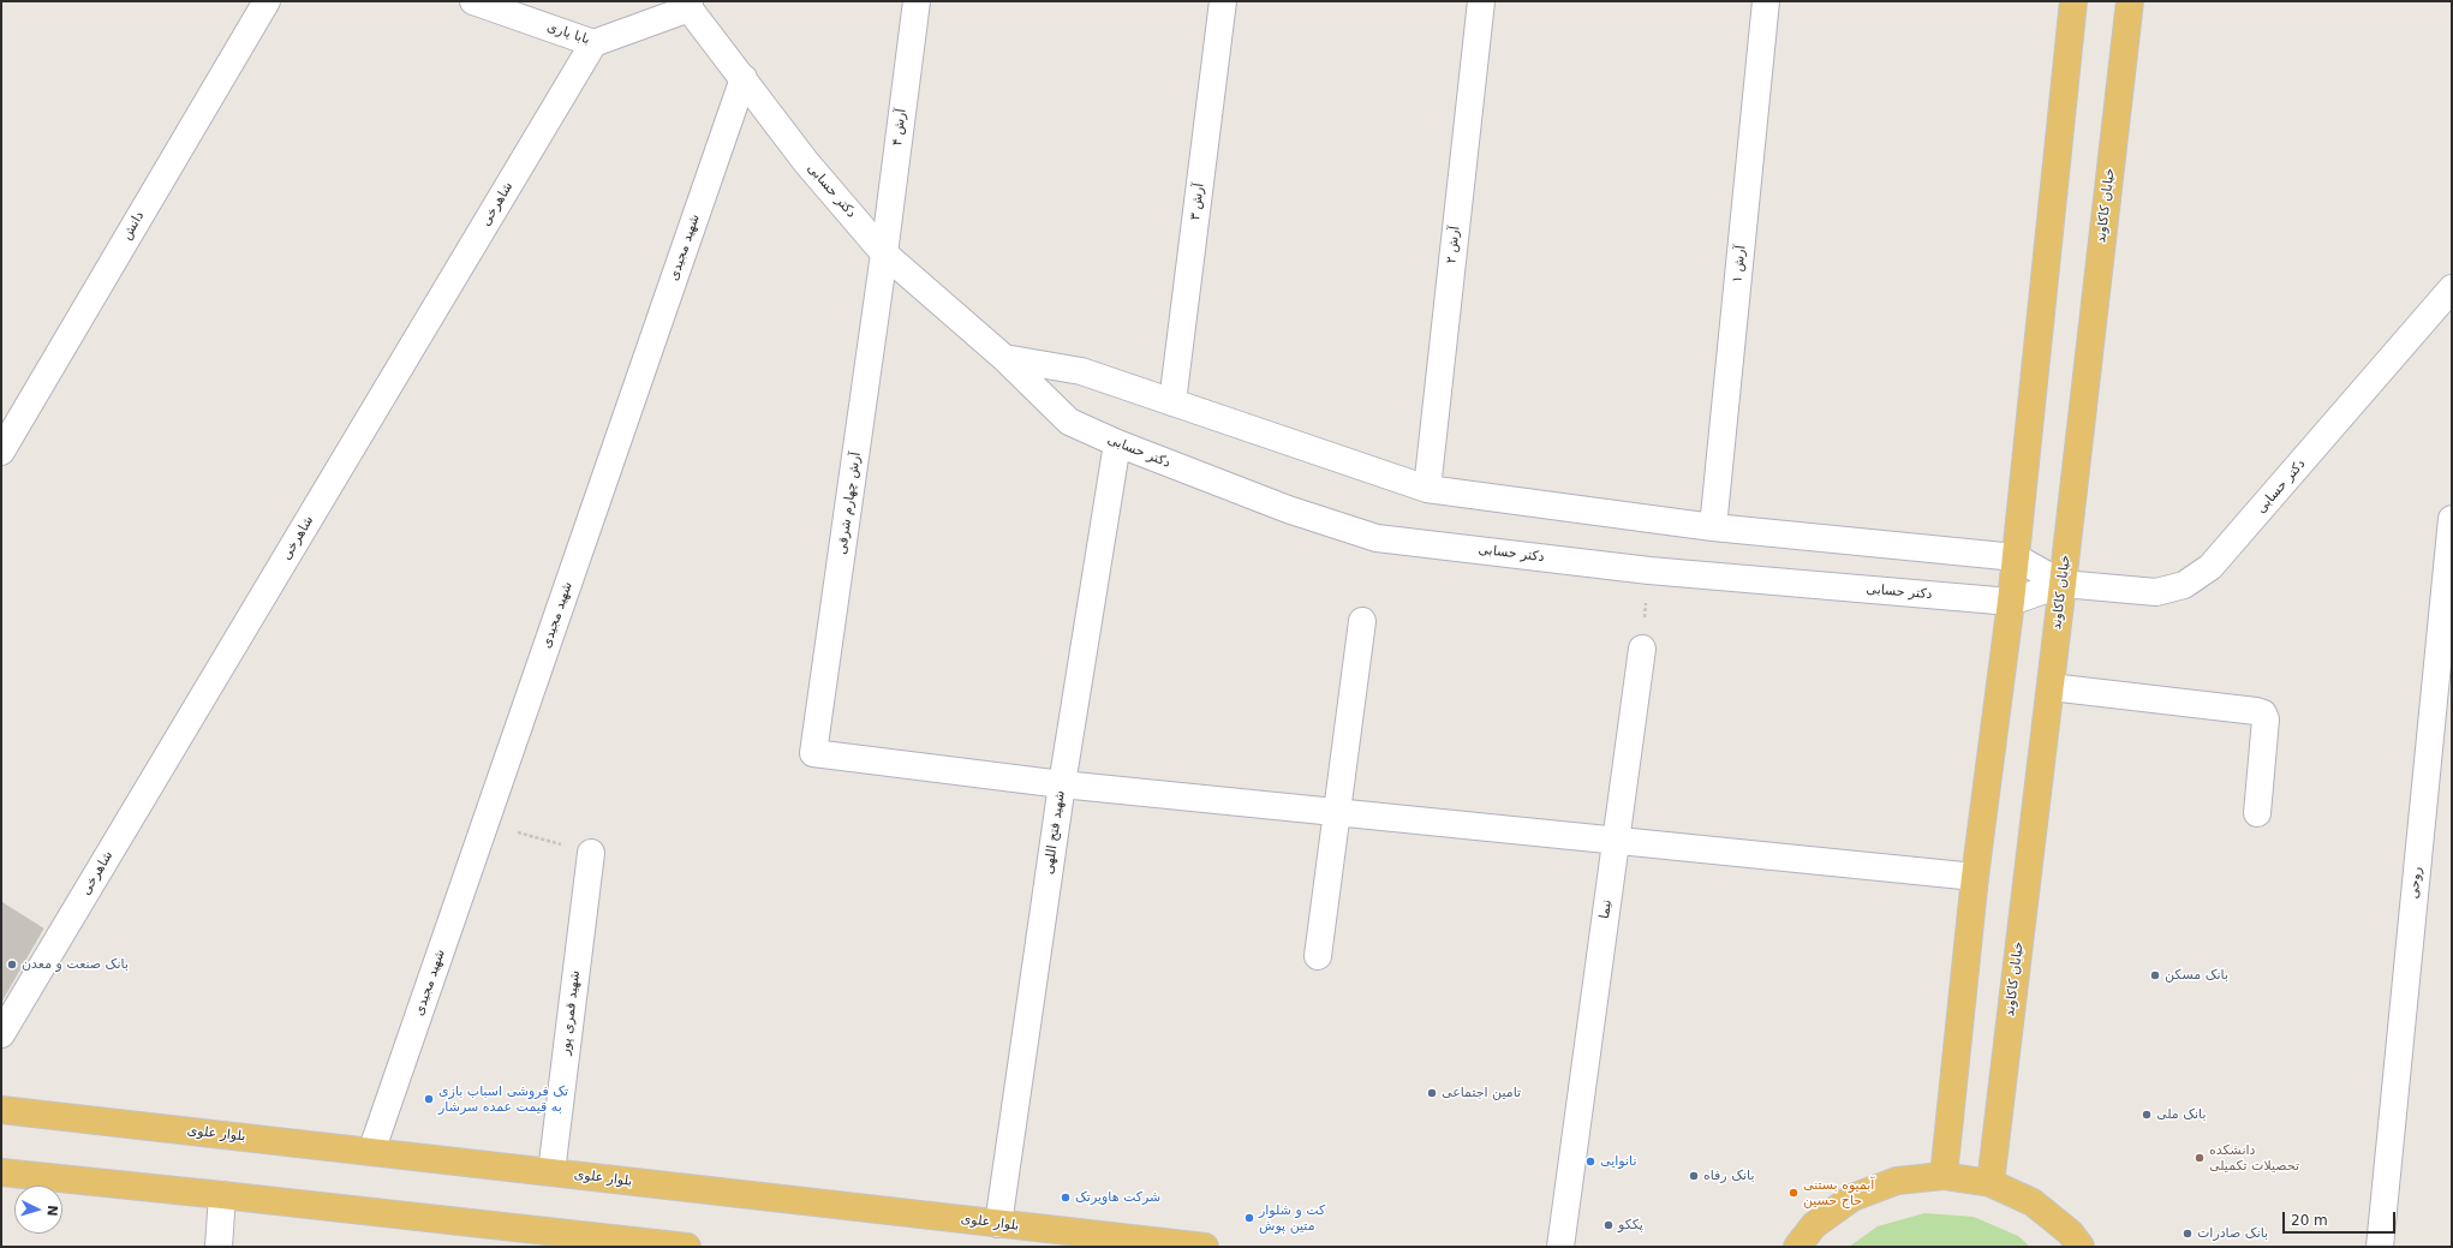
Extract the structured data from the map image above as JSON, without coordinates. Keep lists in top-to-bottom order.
{
  "streets": {
    "main road": ["خیابان کاکاوند", "بلوار علوی"],
    "street": [
      "بابا یاری",
      "آرش ۴",
      "دکتر حسابی",
      "آرش ۳",
      "شاهرخی",
      "دانش",
      "آرش ۲",
      "شهید مجیدی",
      "آرش ۱",
      "آرش چهارم شرقی",
      "شهید فتح اللهی",
      "روحی",
      "نیما",
      "شهید قمری پور"
    ]
  },
  "crossings": [
    ["بابا یاری", "دکتر حسابی"],
    ["بابا یاری", "شاهرخی"],
    ["آرش ۴", "دکتر حسابی"],
    ["آرش ۴", "آرش چهارم شرقی"],
    ["دکتر حسابی", "آرش ۳"],
    ["دکتر حسابی", "خیابان کاکاوند"],
    ["دکتر حسابی", "آرش ۲"],
    ["دکتر حسابی", "شهید مجیدی"],
    ["دکتر حسابی", "آرش ۱"],
    ["دکتر حسابی", "آرش چهارم شرقی"],
    ["دکتر حسابی", "شهید فتح اللهی"],
    ["شهید مجیدی", "بلوار علوی"],
    ["آرش چهارم شرقی", "شهید فتح اللهی"],
    ["شهید فتح اللهی", "بلوار علوی"],
    ["شهید قمری پور", "بلوار علوی"]
  ],
  "places": [
    "بانک صنعت و معدن",
    "بانک مسکن",
    "تامین اجتماعی",
    "تک فروشی اسباب بازی به قیمت عمده سرشار",
    "بانک ملی",
    "دانشکده تحصیلات تکمیلی",
    "نانوایی",
    "بانک رفاه",
    "آبمیوه بستنی حاج حسین",
    "شرکت هاویرتک",
    "کت و شلوار متین پوش",
    "پککو",
    "بانک صادرات"
  ],
  "scale_bar": "20 m",
  "north": "right"
}
